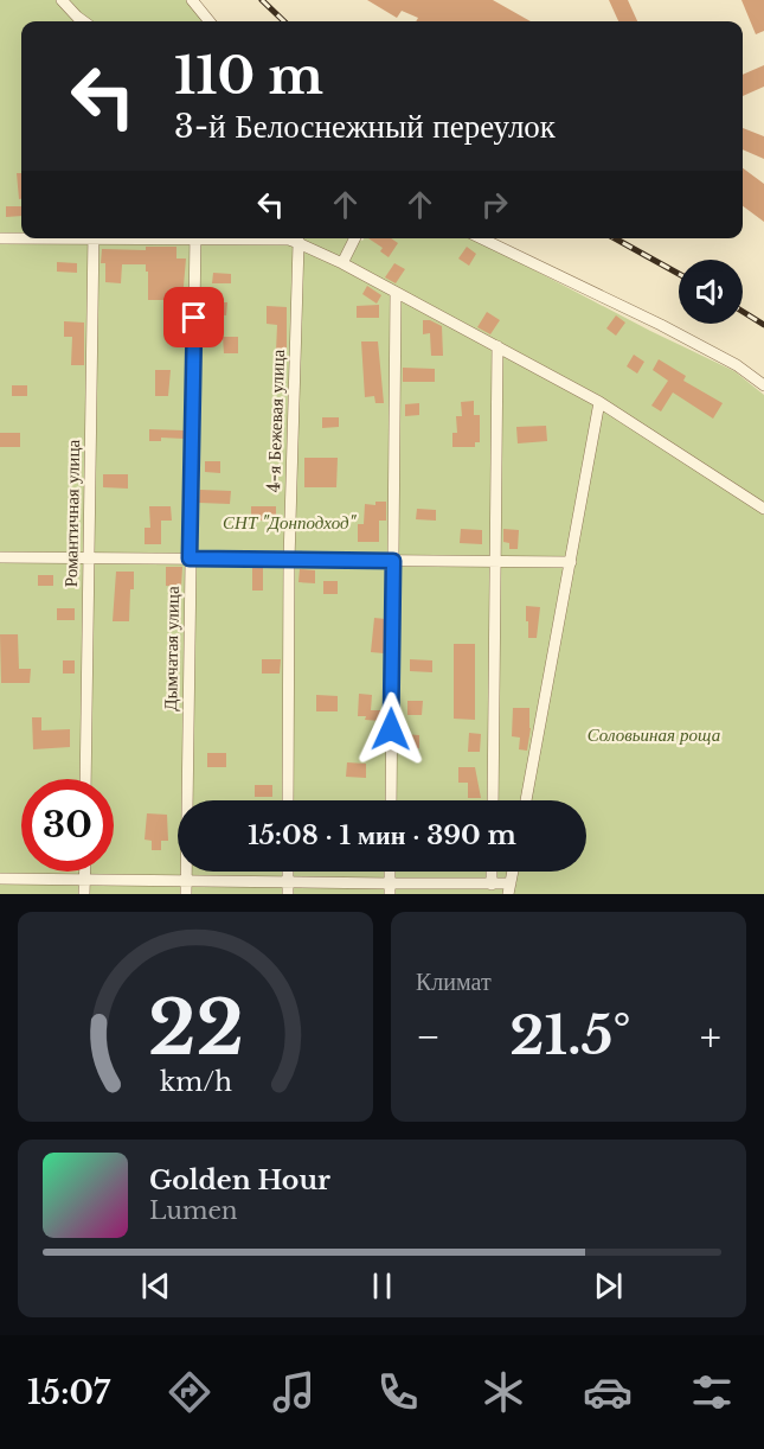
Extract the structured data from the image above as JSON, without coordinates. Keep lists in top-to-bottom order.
{
  "streets": {
    "street": ["4-я Бежевая улица", "Романтичная улица", "Дымчатая улица"]
  },
  "parks": ["СНТ \"Донподход\"", "Соловьиная роща"],
  "page": {
    "turn": ["110 m", "3-й Белоснежный переулок"],
    "limit": "30",
    "trip": "15:08 · 1 мин · 390 m",
    "tile": "Климат",
    "heat": ["−", "21.5°", "+"],
    "song": ["Golden Hour", "Lumen"],
    "tabs": "15:07",
    "gauge": ["22", "km/h"]
  }
}
